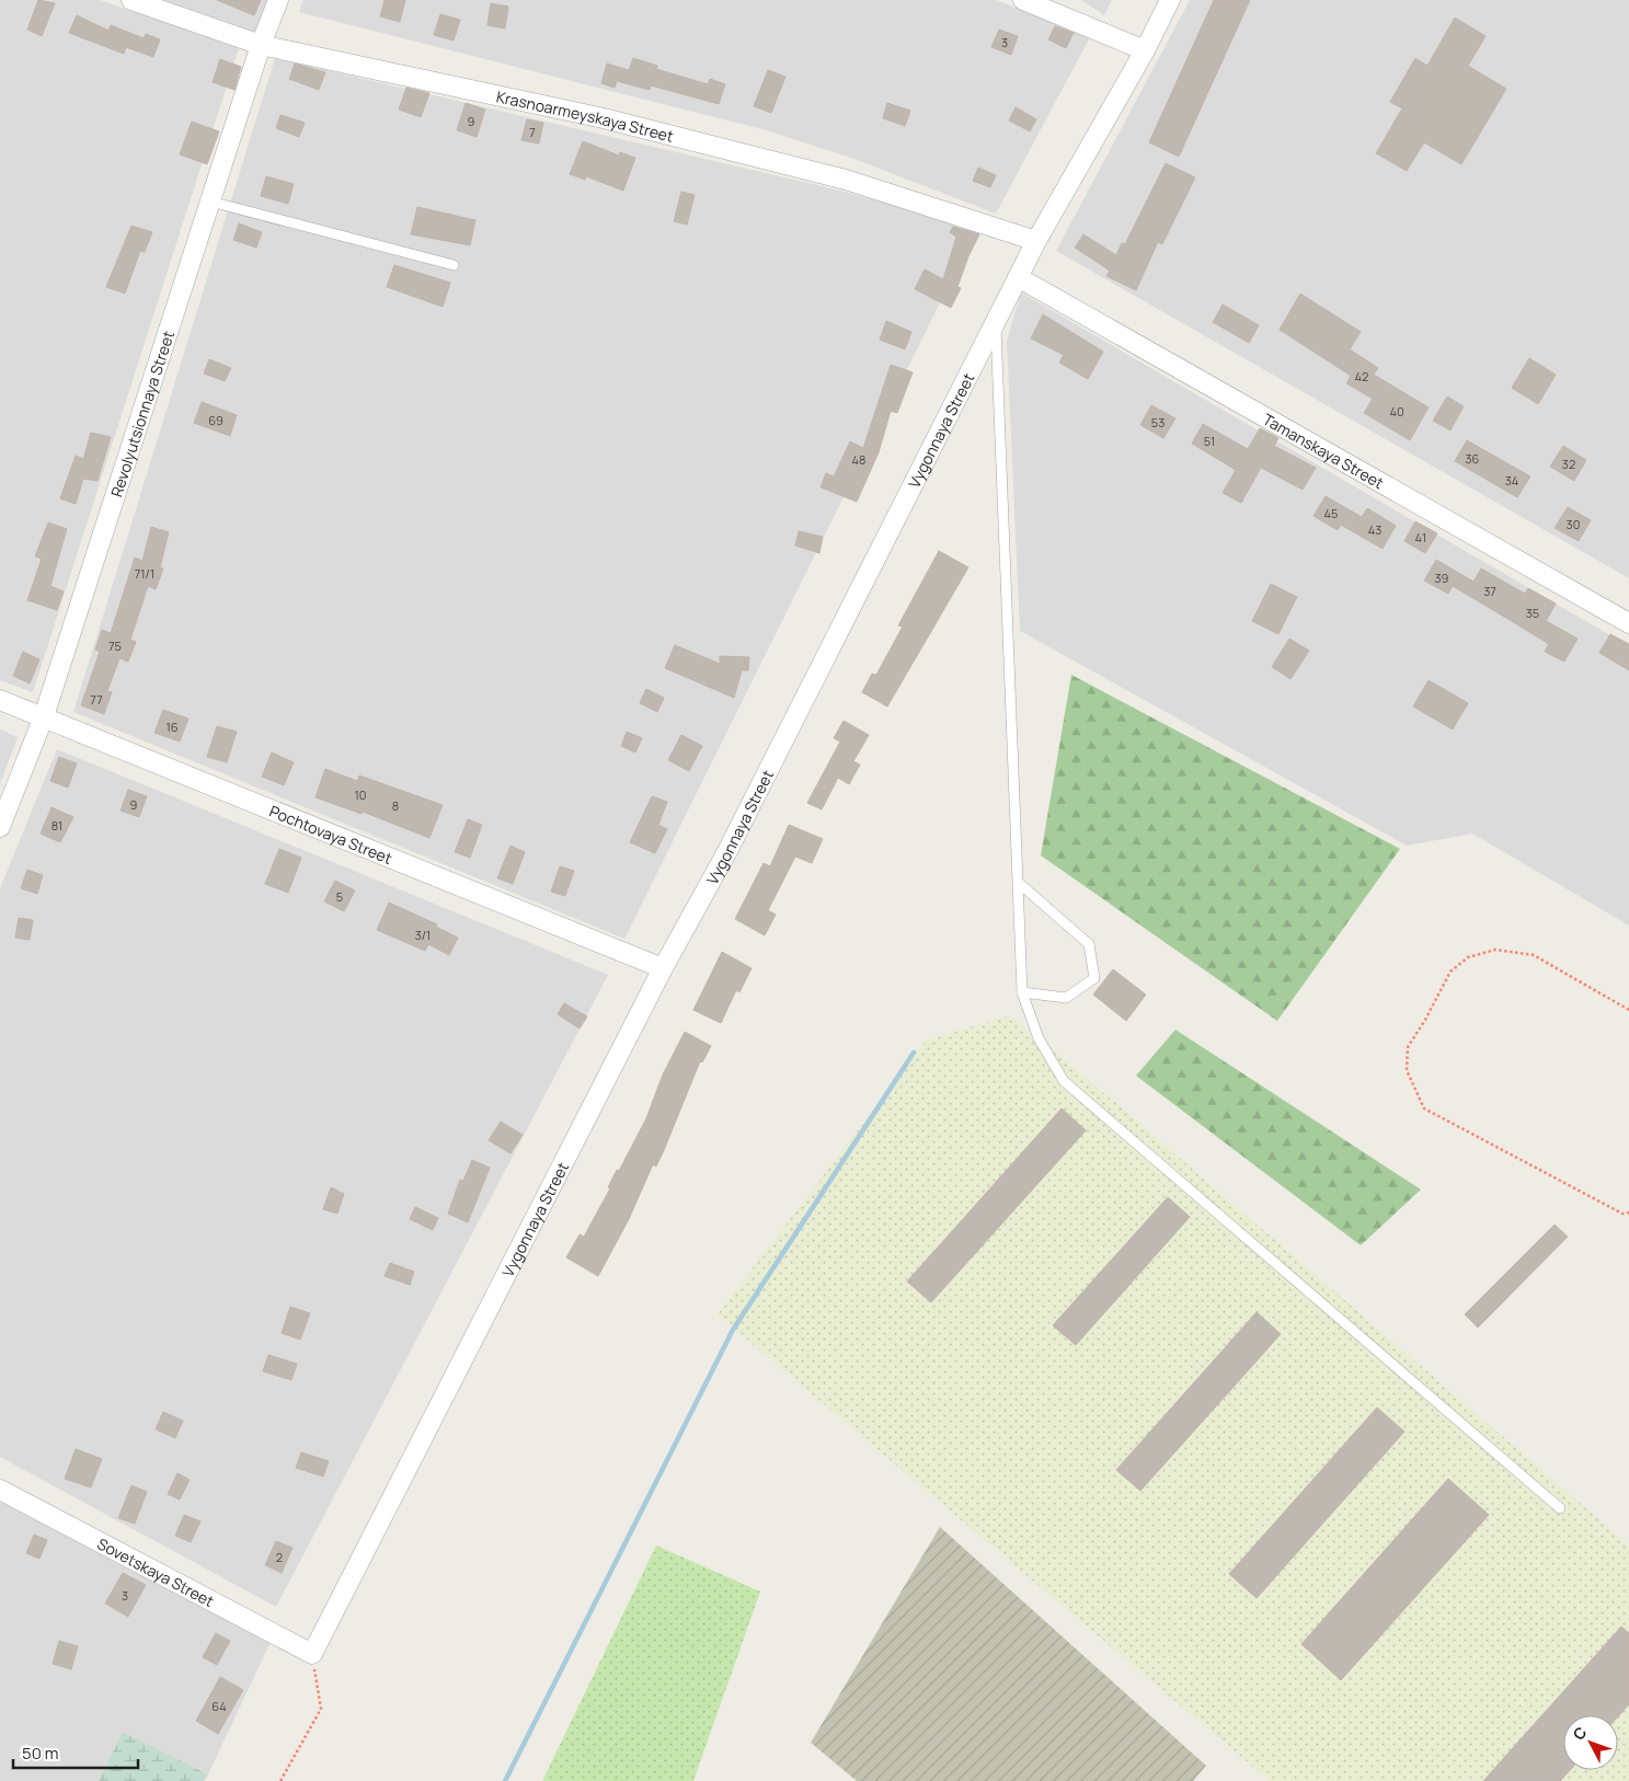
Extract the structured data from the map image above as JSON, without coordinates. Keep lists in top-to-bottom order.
{
  "streets": {
    "street": [
      "Krasnoarmeyskaya Street",
      "Revolyutsionnaya Street",
      "Vygonnaya Street",
      "Tamanskaya Street",
      "Pochtovaya Street",
      "Sovetskaya Street"
    ]
  },
  "crossings": [
    ["Krasnoarmeyskaya Street", "Revolyutsionnaya Street"],
    ["Krasnoarmeyskaya Street", "Vygonnaya Street"],
    ["Revolyutsionnaya Street", "Pochtovaya Street"],
    ["Vygonnaya Street", "Tamanskaya Street"],
    ["Vygonnaya Street", "Pochtovaya Street"],
    ["Vygonnaya Street", "Sovetskaya Street"]
  ],
  "house_numbers": [
    "3",
    "9",
    "7",
    "42",
    "40",
    "69",
    "53",
    "51",
    "36",
    "48",
    "32",
    "34",
    "45",
    "30",
    "43",
    "41",
    "71/1",
    "39",
    "37",
    "35",
    "75",
    "77",
    "16",
    "10",
    "9",
    "8",
    "81",
    "5",
    "3/1",
    "2",
    "3",
    "64"
  ],
  "scale_bar": "50 m",
  "north": "top left"
}
